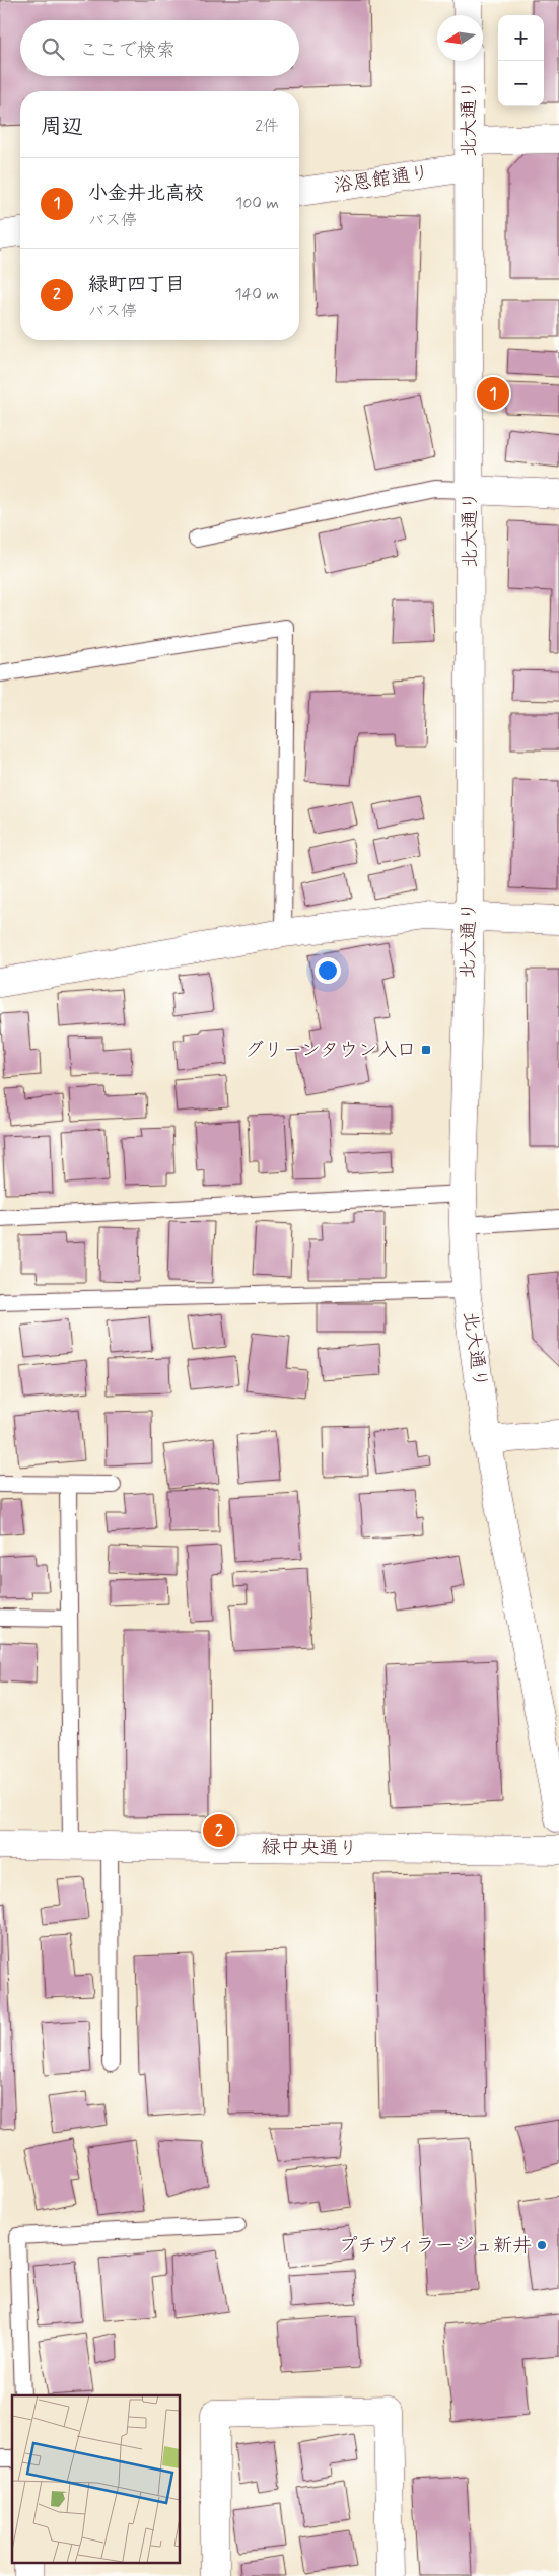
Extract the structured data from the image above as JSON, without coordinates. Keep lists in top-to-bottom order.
{
  "streets": {
    "street": ["北大通り", "浴恩館通り", "緑中央通り"]
  },
  "crossings": [
    ["北大通り", "浴恩館通り"]
  ],
  "places": {
    "transit": ["グリーンタウン入口"],
    "other": ["プチヴィラージュ新井"]
  },
  "north": "left",
  "page": {
    "map_buttons": ["+", "−"],
    "search": "ここで検索",
    "heading": ["周辺", "2件"],
    "list": [
      {
        "mark": "1",
        "name": "小金井北高校",
        "note": "バス停",
        "value": "100 m"
      },
      {
        "mark": "2",
        "name": "緑町四丁目",
        "note": "バス停",
        "value": "140 m"
      }
    ],
    "pins": ["1", "2"]
  }
}
